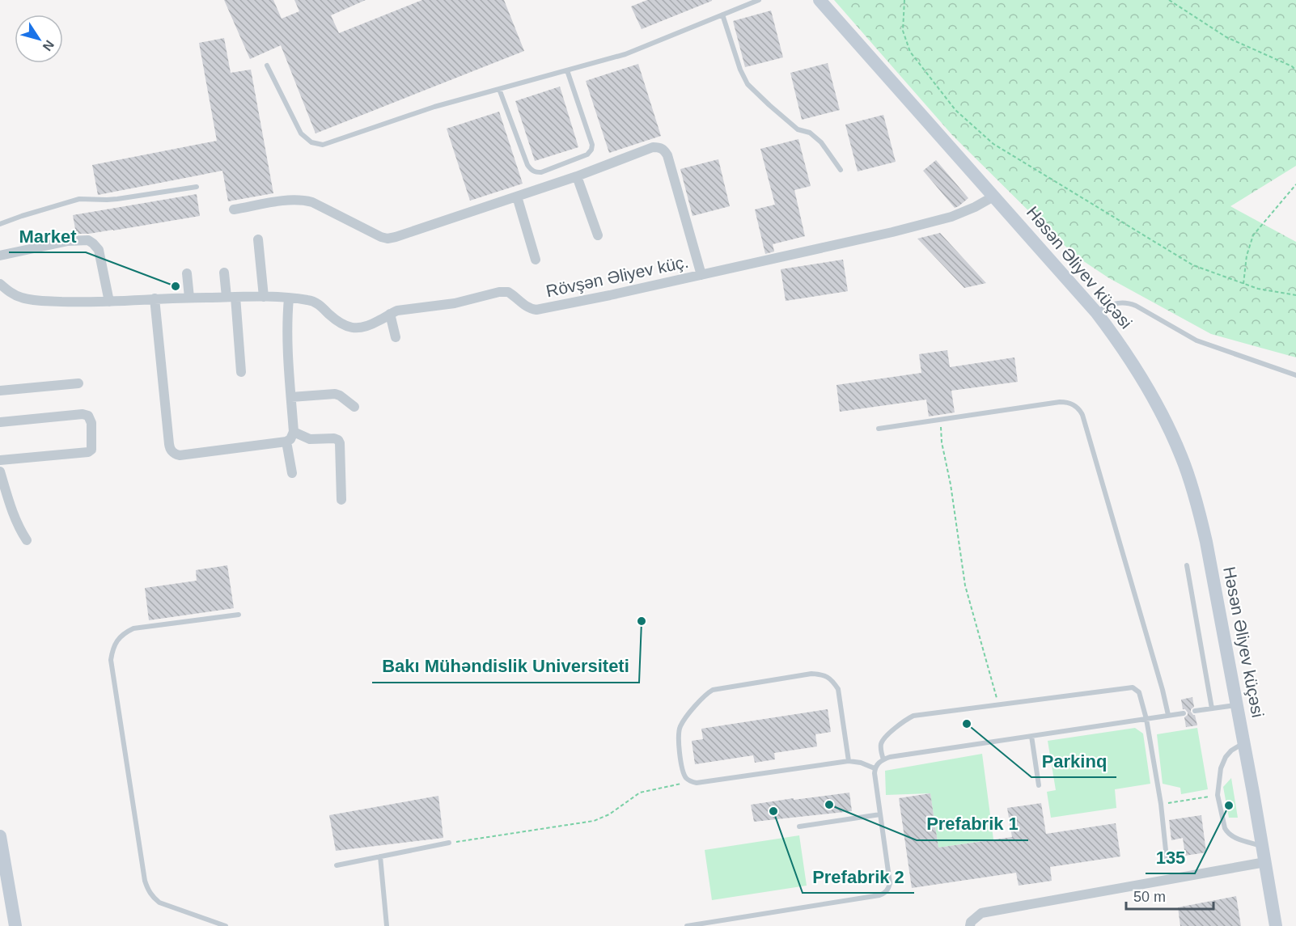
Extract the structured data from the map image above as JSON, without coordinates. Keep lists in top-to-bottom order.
{
  "streets": {
    "main road": ["Həsən Əliyev küçəsi"],
    "street": ["Rövşən Əliyev küç."]
  },
  "crossings": [
    ["Həsən Əliyev küçəsi", "Rövşən Əliyev küç."]
  ],
  "places": [
    "Market",
    "Bakı Mühəndislik Universiteti",
    "Parkinq",
    "Prefabrik 1",
    "135",
    "Prefabrik 2"
  ],
  "scale_bar": "50 m",
  "north": "bottom right"
}
